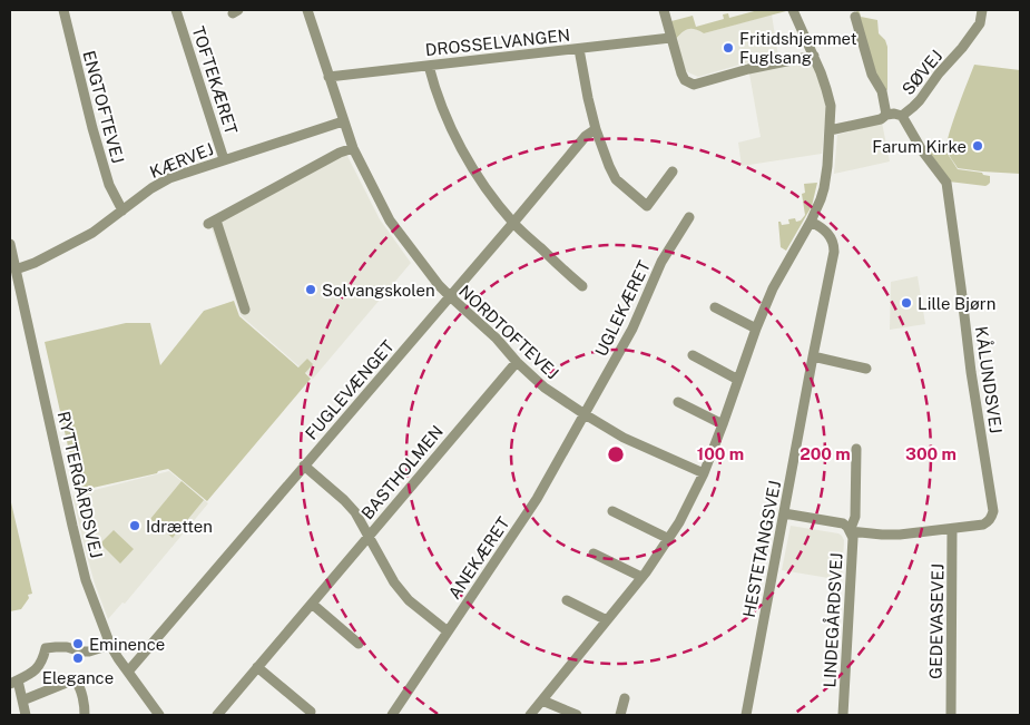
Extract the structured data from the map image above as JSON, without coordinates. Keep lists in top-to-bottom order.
{
  "streets": {
    "street": [
      "DROSSELVANGEN",
      "SØVEJ",
      "TOFTEKÆRET",
      "ENGTOFTEVEJ",
      "KÆRVEJ",
      "UGLEKÆRET",
      "NORDTOFTEVEJ",
      "KÅLUNDSVEJ",
      "FUGLEVÆNGET",
      "BASTHOLMEN",
      "RYTTERGÅRDSVEJ",
      "HESTETANGSVEJ",
      "ANEKÆRET",
      "LINDEGÅRDSVEJ",
      "GEDEVASEVEJ"
    ]
  },
  "crossings": [
    ["DROSSELVANGEN", "NORDTOFTEVEJ"],
    ["SØVEJ", "KÅLUNDSVEJ"],
    ["TOFTEKÆRET", "KÆRVEJ"],
    ["ENGTOFTEVEJ", "KÆRVEJ"],
    ["KÆRVEJ", "NORDTOFTEVEJ"],
    ["KÆRVEJ", "RYTTERGÅRDSVEJ"],
    ["UGLEKÆRET", "NORDTOFTEVEJ"],
    ["UGLEKÆRET", "ANEKÆRET"],
    ["NORDTOFTEVEJ", "FUGLEVÆNGET"],
    ["NORDTOFTEVEJ", "BASTHOLMEN"],
    ["NORDTOFTEVEJ", "ANEKÆRET"],
    ["KÅLUNDSVEJ", "LINDEGÅRDSVEJ"],
    ["KÅLUNDSVEJ", "GEDEVASEVEJ"],
    ["FUGLEVÆNGET", "RYTTERGÅRDSVEJ"],
    ["HESTETANGSVEJ", "LINDEGÅRDSVEJ"]
  ],
  "places": [
    "Fritidshjemmet Fuglsang",
    "Farum Kirke",
    "Solvangskolen",
    "Lille Bjørn",
    "Idrætten",
    "Eminence",
    "Elegance"
  ],
  "rings": ["100 m", "200 m", "300 m"]
}
